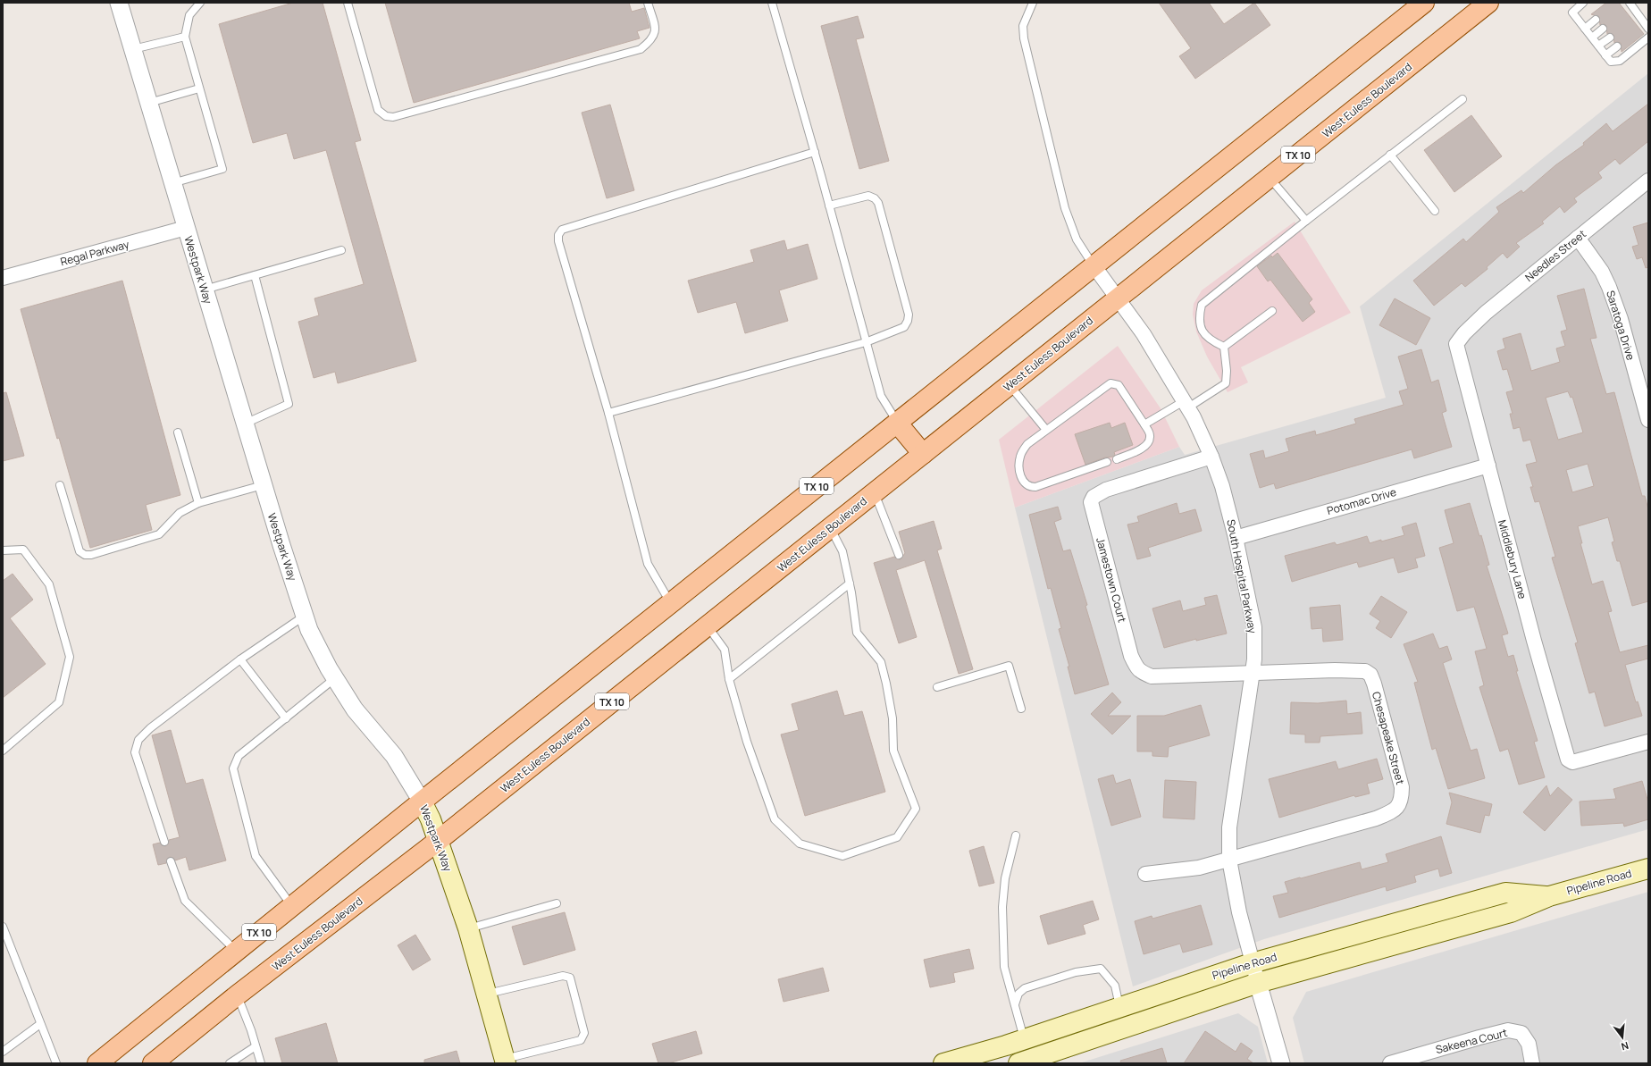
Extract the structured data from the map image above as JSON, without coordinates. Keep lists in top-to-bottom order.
{
  "streets": {
    "main road": [
      "West Euless Boulevard",
      "TX 10",
      "Westpark Way",
      "Pipeline Road"
    ],
    "street": [
      "Regal Parkway",
      "Needles Street",
      "Saratoga Drive",
      "Potomac Drive",
      "Middlebury Lane",
      "South Hospital Parkway",
      "Jamestown Court",
      "Chesapeake Street",
      "Sakeena Court"
    ]
  },
  "crossings": [
    ["West Euless Boulevard", "Westpark Way"],
    ["West Euless Boulevard", "South Hospital Parkway"],
    ["TX 10", "Westpark Way"],
    ["TX 10", "South Hospital Parkway"],
    ["Regal Parkway", "Westpark Way"],
    ["Needles Street", "Saratoga Drive"],
    ["Needles Street", "Middlebury Lane"],
    ["Potomac Drive", "Middlebury Lane"],
    ["Potomac Drive", "South Hospital Parkway"],
    ["South Hospital Parkway", "Jamestown Court"],
    ["South Hospital Parkway", "Chesapeake Street"],
    ["South Hospital Parkway", "Pipeline Road"],
    ["Jamestown Court", "Chesapeake Street"]
  ],
  "north": "bottom"
}
